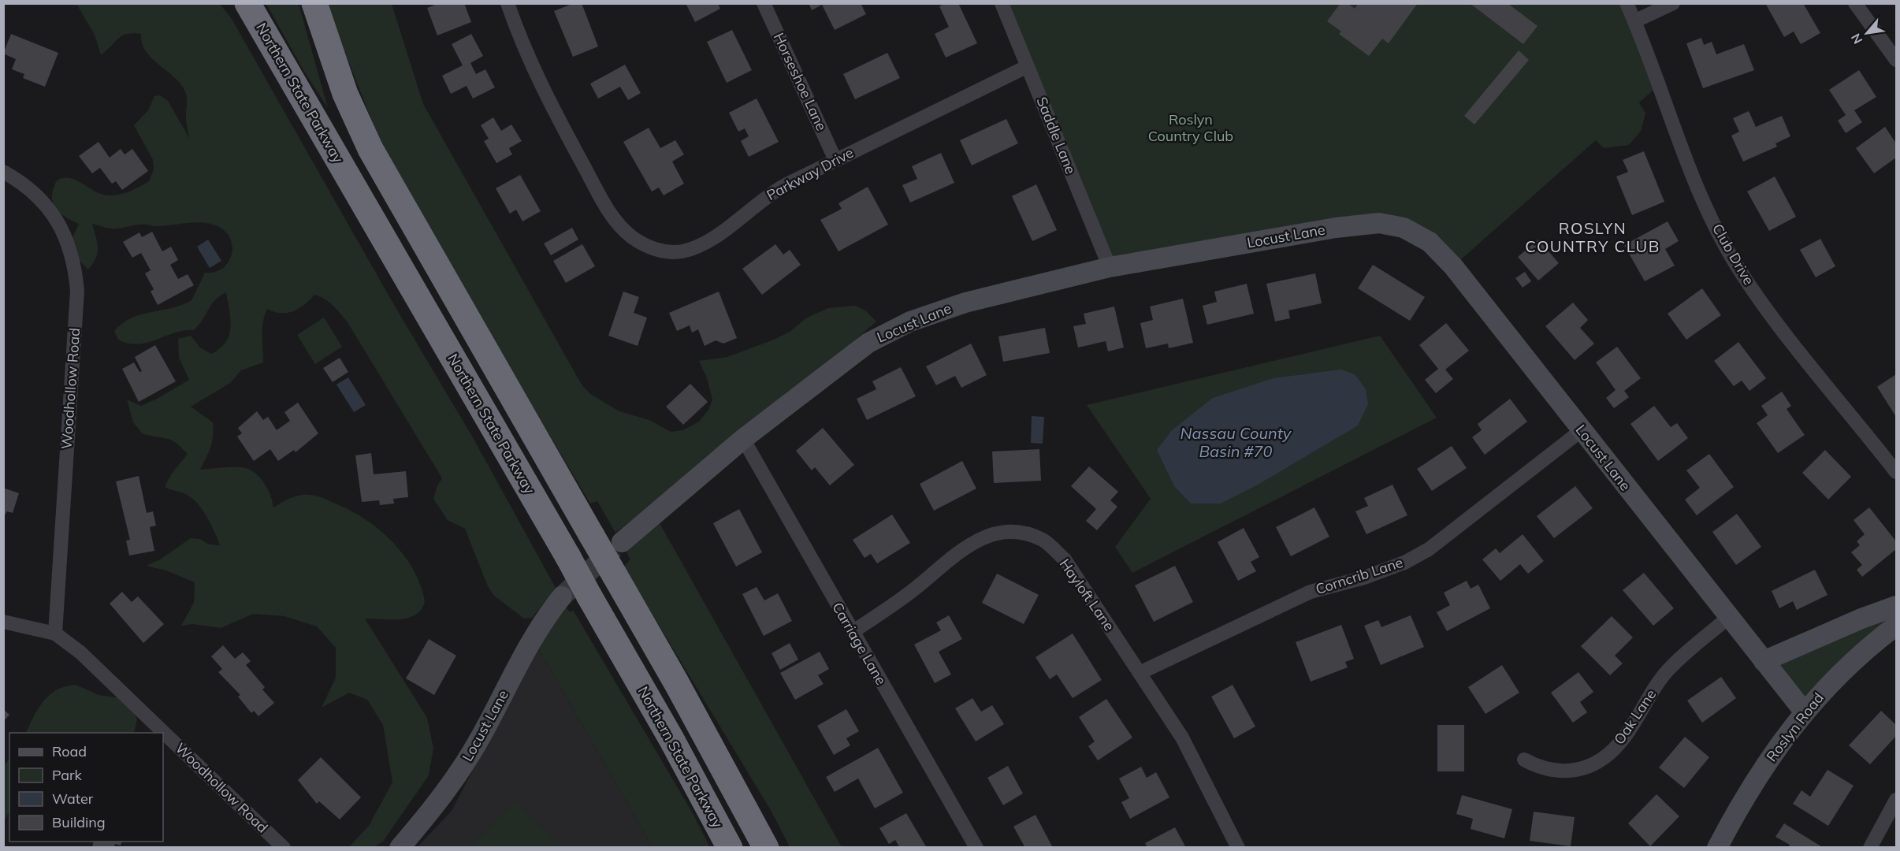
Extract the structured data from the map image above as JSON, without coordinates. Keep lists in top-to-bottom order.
{
  "streets": {
    "highway": ["Northern State Parkway"],
    "street": [
      "Horseshoe Lane",
      "Saddle Lane",
      "Parkway Drive",
      "Locust Lane",
      "Club Drive",
      "Woodhollow Road",
      "Corncrib Lane",
      "Hayloft Lane",
      "Carriage Lane",
      "Oak Lane",
      "Roslyn Road"
    ]
  },
  "crossings": [
    ["Horseshoe Lane", "Parkway Drive"],
    ["Saddle Lane", "Parkway Drive"],
    ["Saddle Lane", "Locust Lane"],
    ["Locust Lane", "Corncrib Lane"],
    ["Locust Lane", "Carriage Lane"],
    ["Locust Lane", "Oak Lane"],
    ["Locust Lane", "Roslyn Road"],
    ["Corncrib Lane", "Hayloft Lane"],
    ["Hayloft Lane", "Carriage Lane"]
  ],
  "districts": ["ROSLYN COUNTRY CLUB"],
  "water": ["Nassau County Basin #70"],
  "parks": ["Roslyn Country Club"],
  "legend": [
    "Road",
    "Park",
    "Water",
    "Building"
  ],
  "north": "bottom left"
}
